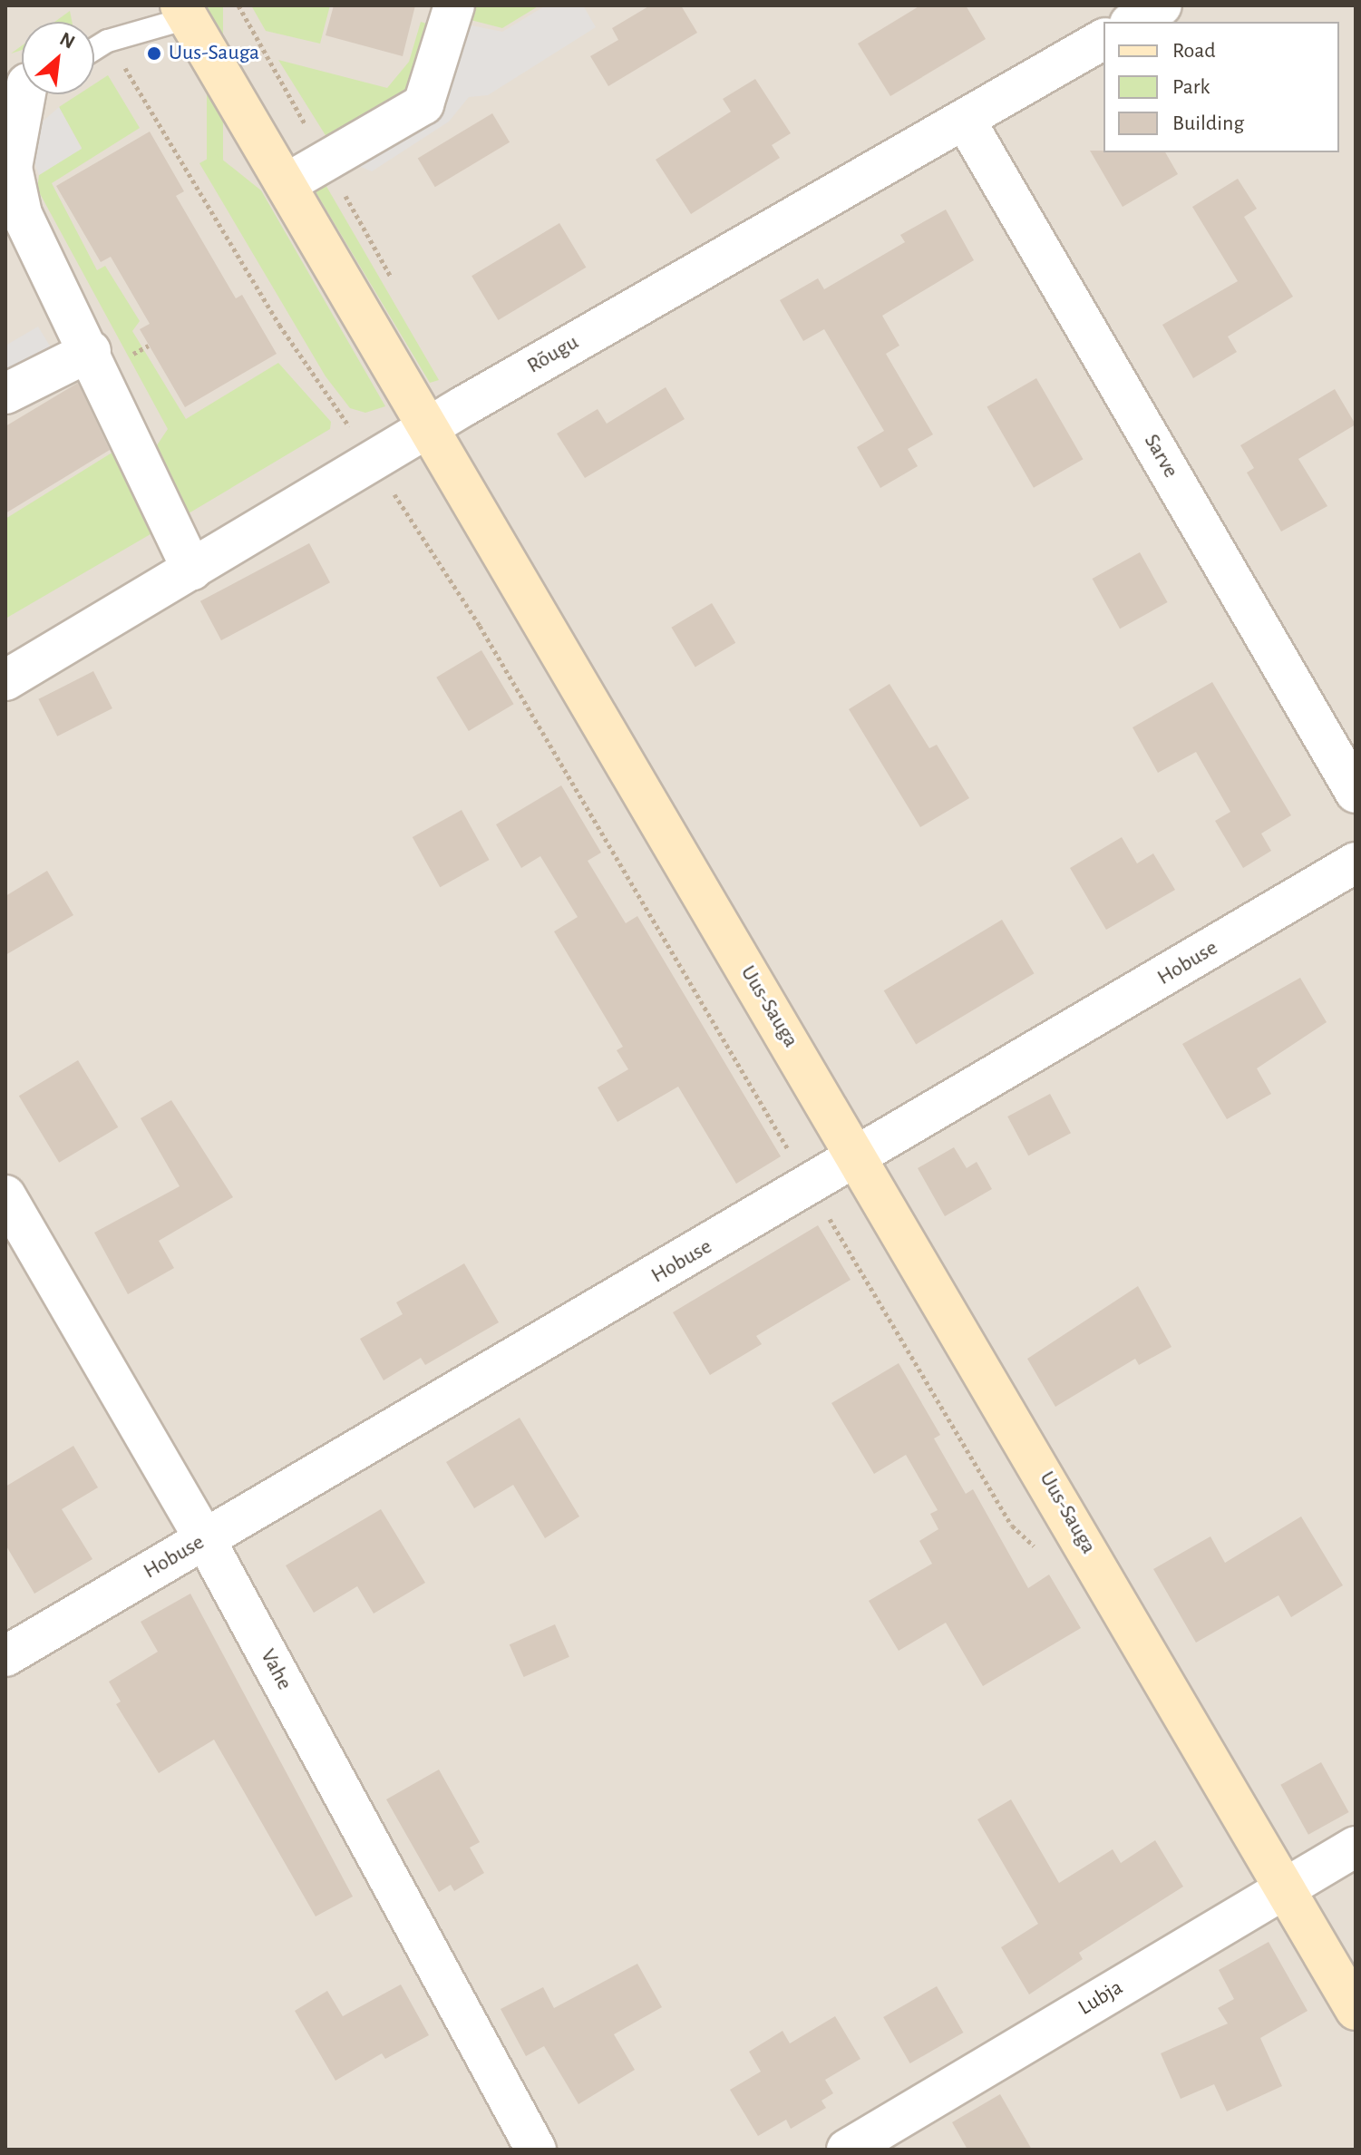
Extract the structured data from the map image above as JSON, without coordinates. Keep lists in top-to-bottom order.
{
  "streets": {
    "street": [
      "Rõugu",
      "Sarve",
      "Hobuse",
      "Uus-Sauga",
      "Vahe",
      "Lubja"
    ]
  },
  "crossings": [
    ["Rõugu", "Sarve"],
    ["Rõugu", "Uus-Sauga"],
    ["Hobuse", "Uus-Sauga"],
    ["Hobuse", "Vahe"],
    ["Uus-Sauga", "Lubja"]
  ],
  "places": ["Uus-Sauga"],
  "legend": ["Road", "Park", "Building"],
  "north": "top right"
}
